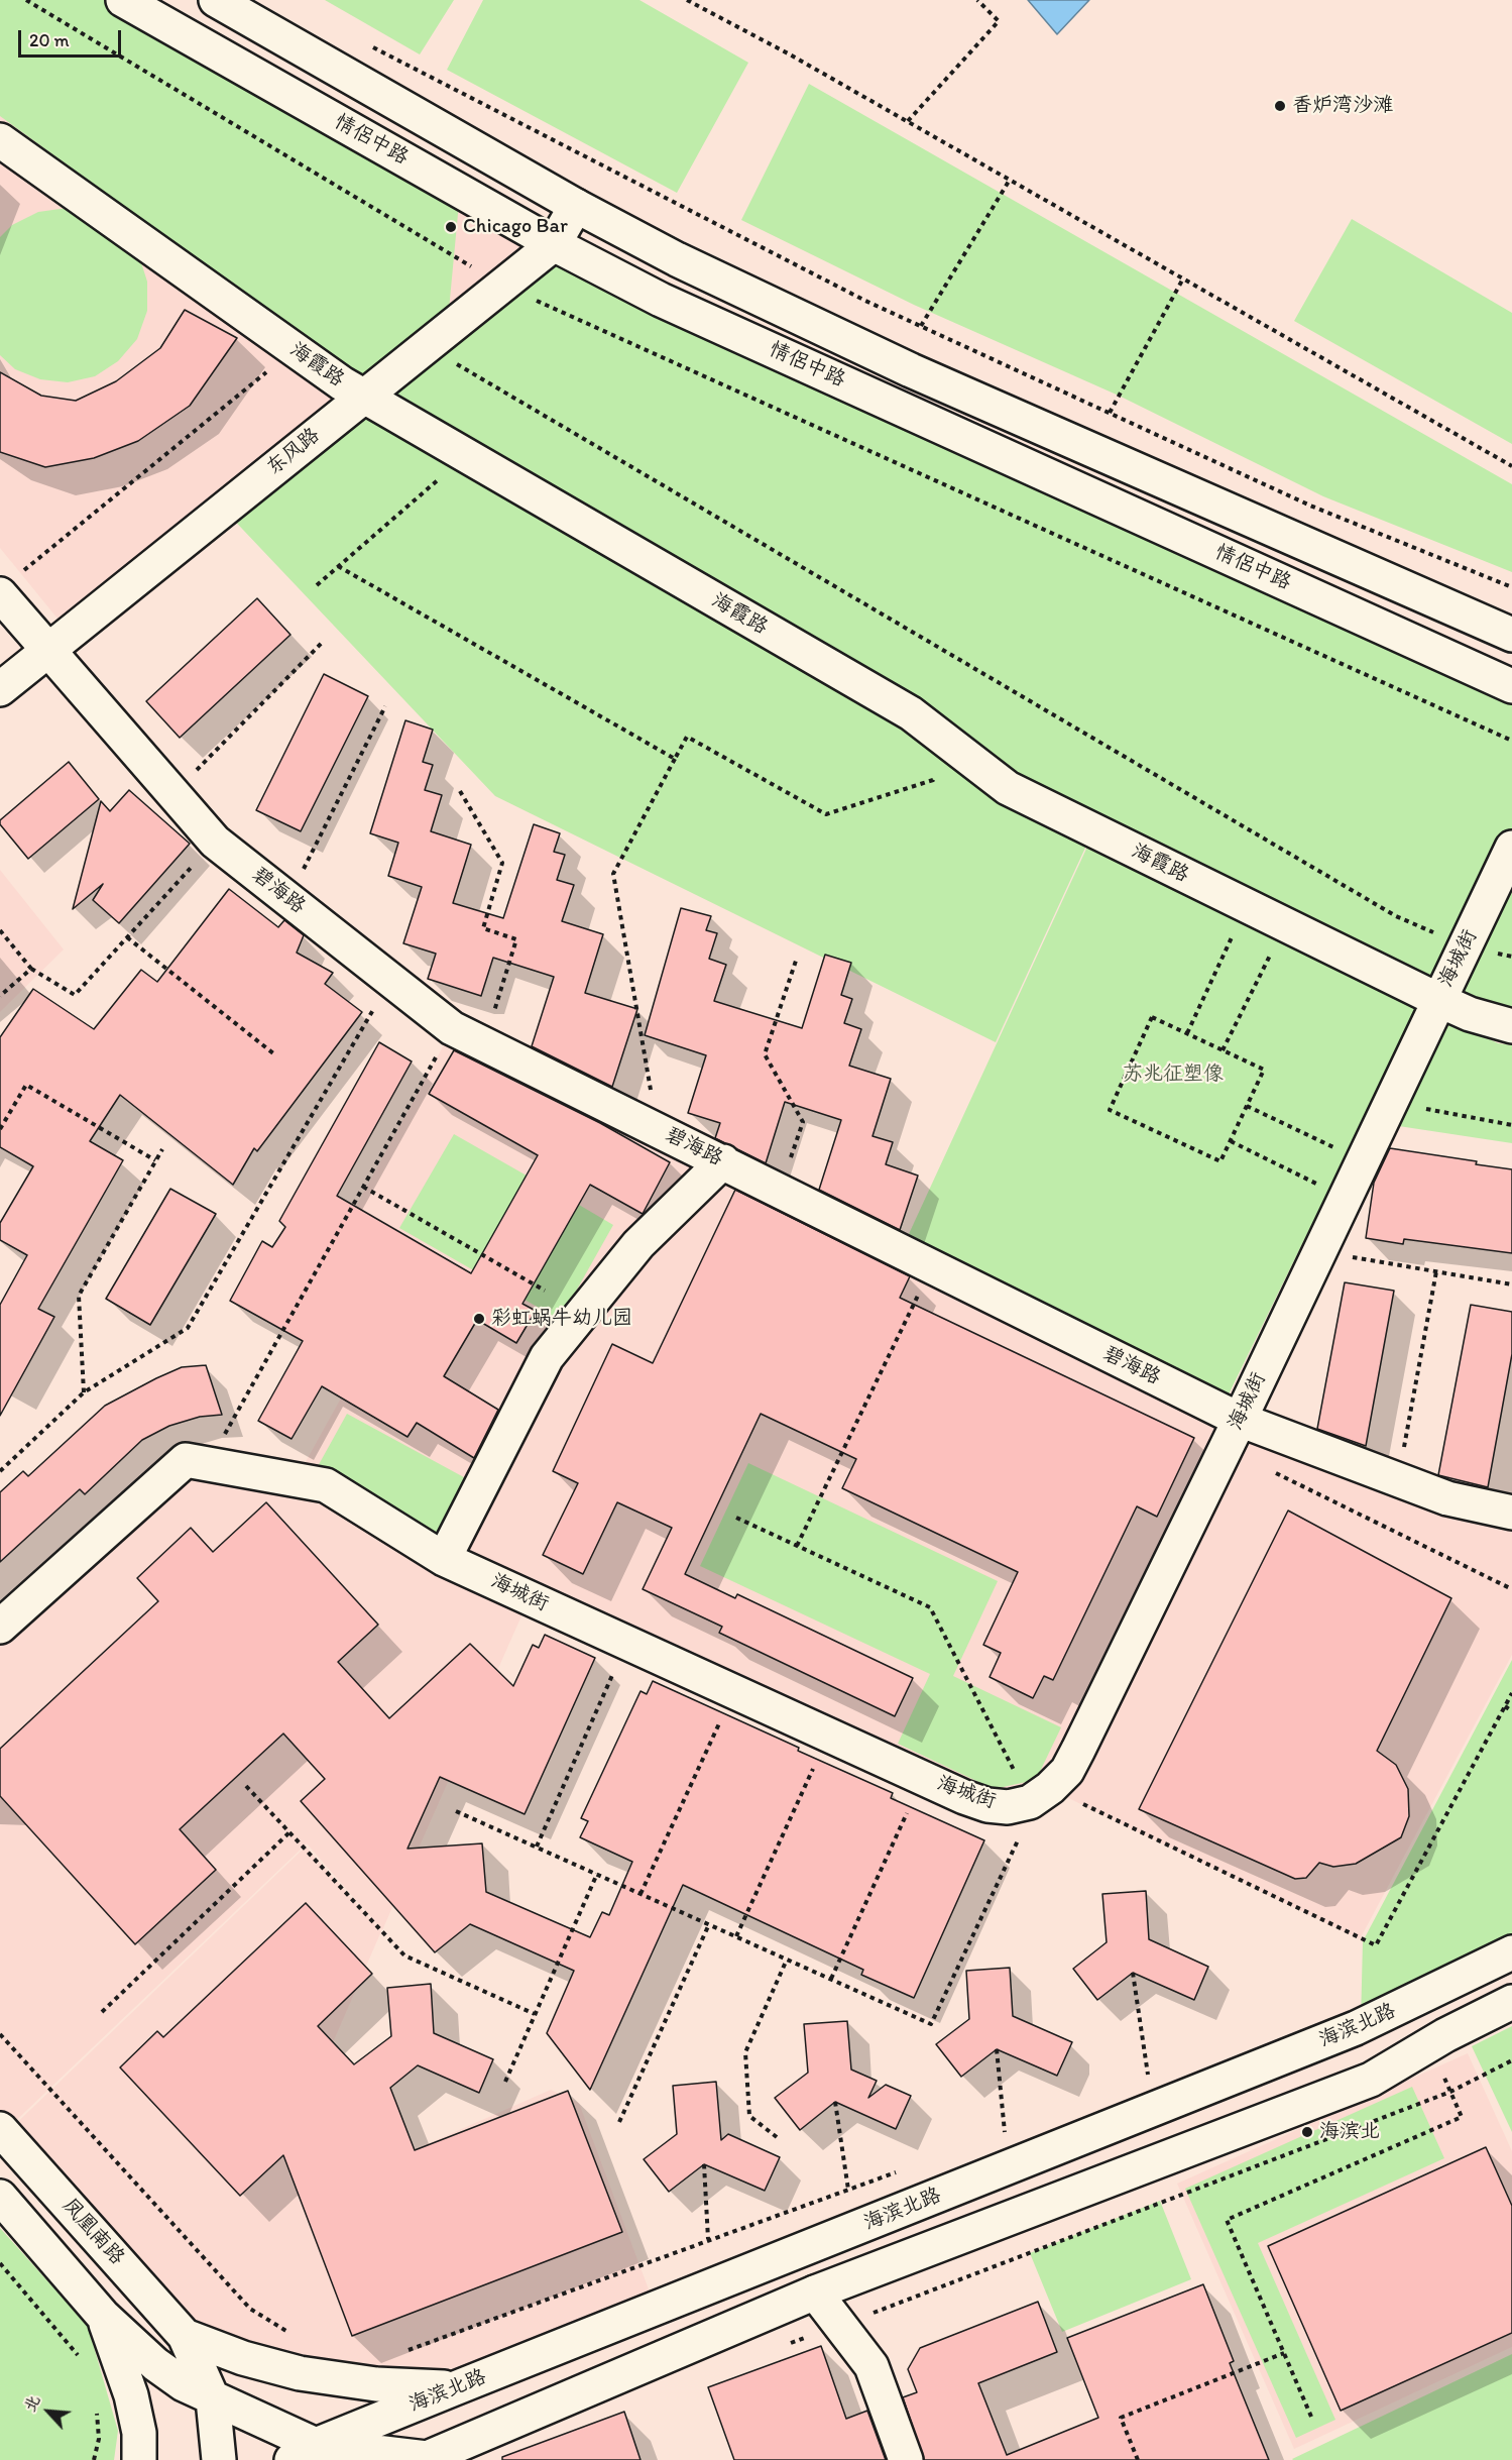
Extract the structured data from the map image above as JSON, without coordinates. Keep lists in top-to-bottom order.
{
  "streets": {
    "main road": [
      "情侶中路",
      "海霞路",
      "东风路",
      "碧海路",
      "海城街",
      "海滨北路",
      "凤凰南路"
    ]
  },
  "crossings": [
    ["情侶中路", "东风路"],
    ["海霞路", "东风路"],
    ["海霞路", "海城街"],
    ["东风路", "碧海路"],
    ["碧海路", "海城街"],
    ["海滨北路", "凤凰南路"]
  ],
  "parks": ["苏兆征塑像"],
  "places": [
    "香炉湾沙滩",
    "Chicago Bar",
    "彩虹蜗牛幼儿园",
    "海滨北"
  ],
  "scale_bar": "20 m",
  "north": "top left"
}
